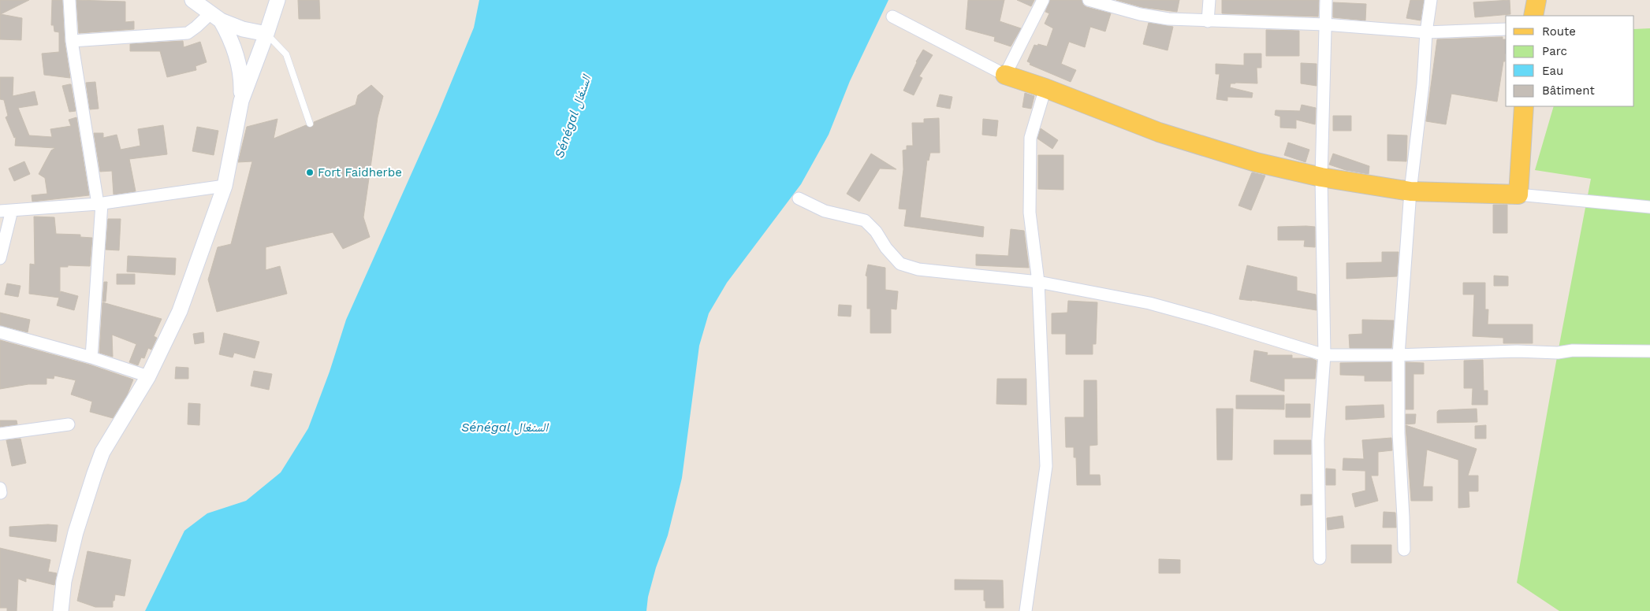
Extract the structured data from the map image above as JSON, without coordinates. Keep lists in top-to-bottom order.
{
  "water": ["Sénégal السنغال"],
  "places": ["Fort Faidherbe"],
  "legend": [
    "Route",
    "Parc",
    "Eau",
    "Bâtiment"
  ]
}
